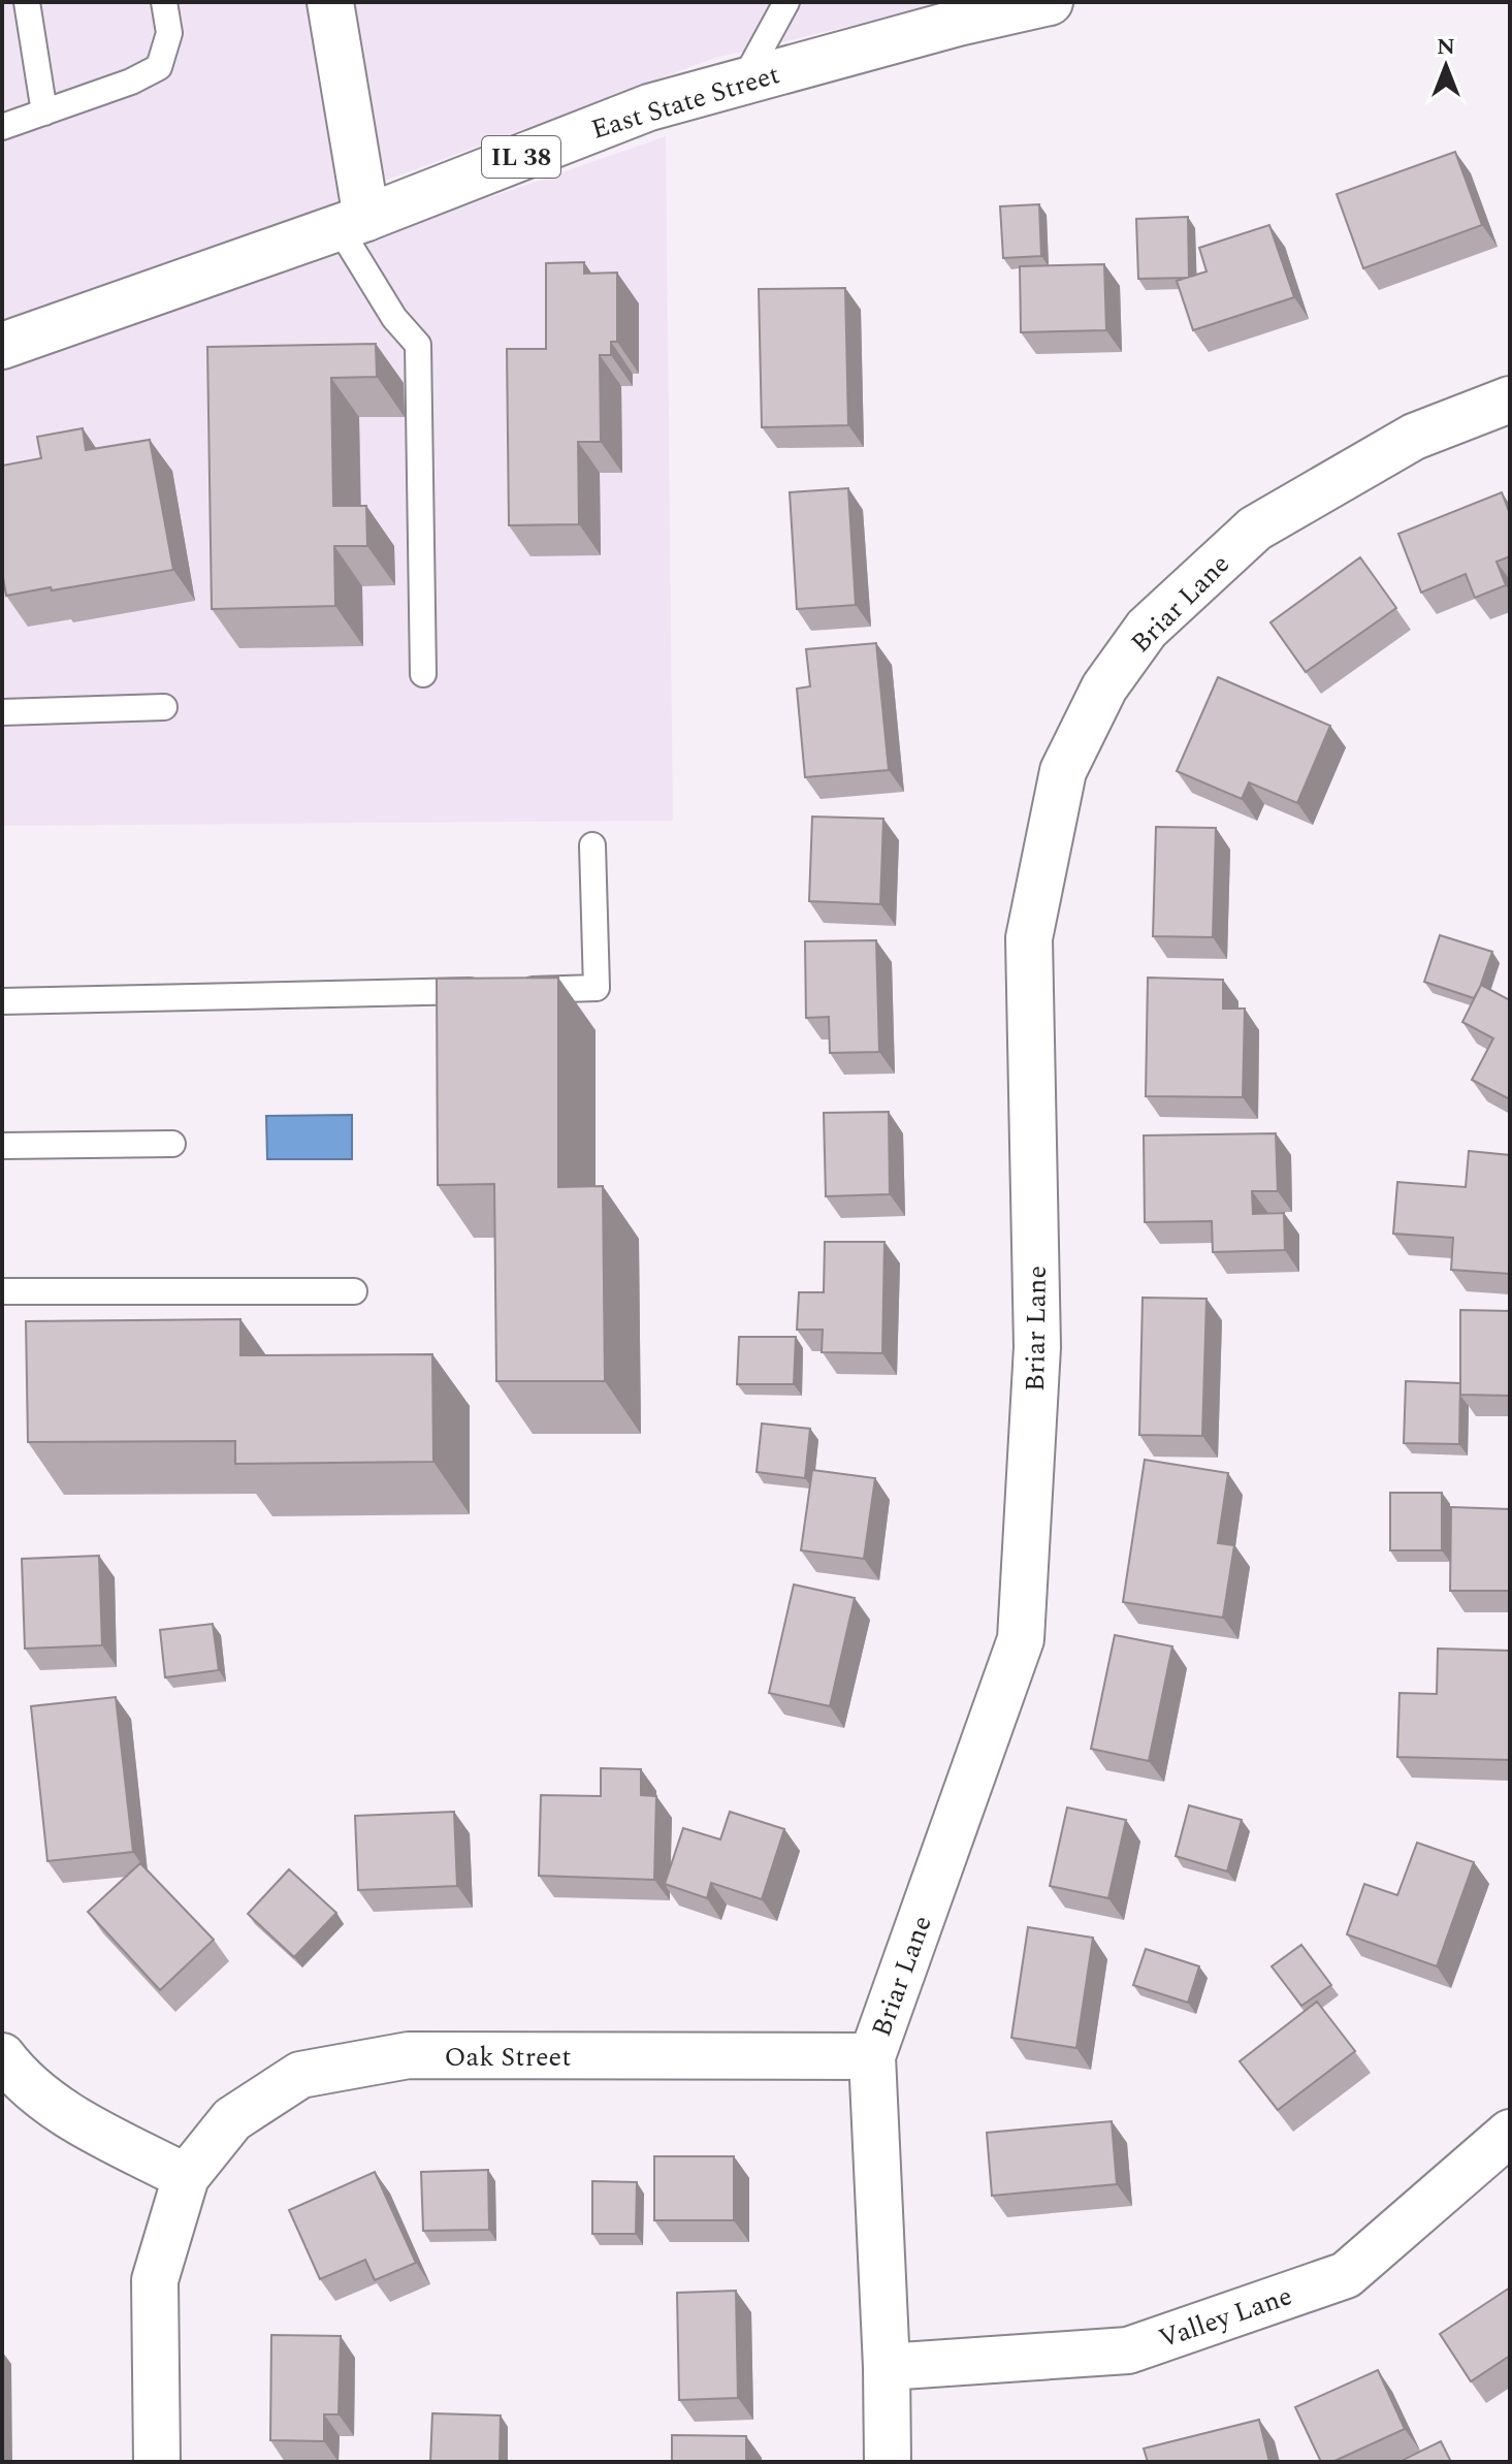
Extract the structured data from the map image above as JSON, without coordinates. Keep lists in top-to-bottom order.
{
  "streets": {
    "street": [
      "East State Street",
      "IL 38",
      "Briar Lane",
      "Oak Street",
      "Valley Lane"
    ]
  },
  "crossings": [
    ["Briar Lane", "Oak Street"],
    ["Briar Lane", "Valley Lane"]
  ],
  "north": "top"
}
